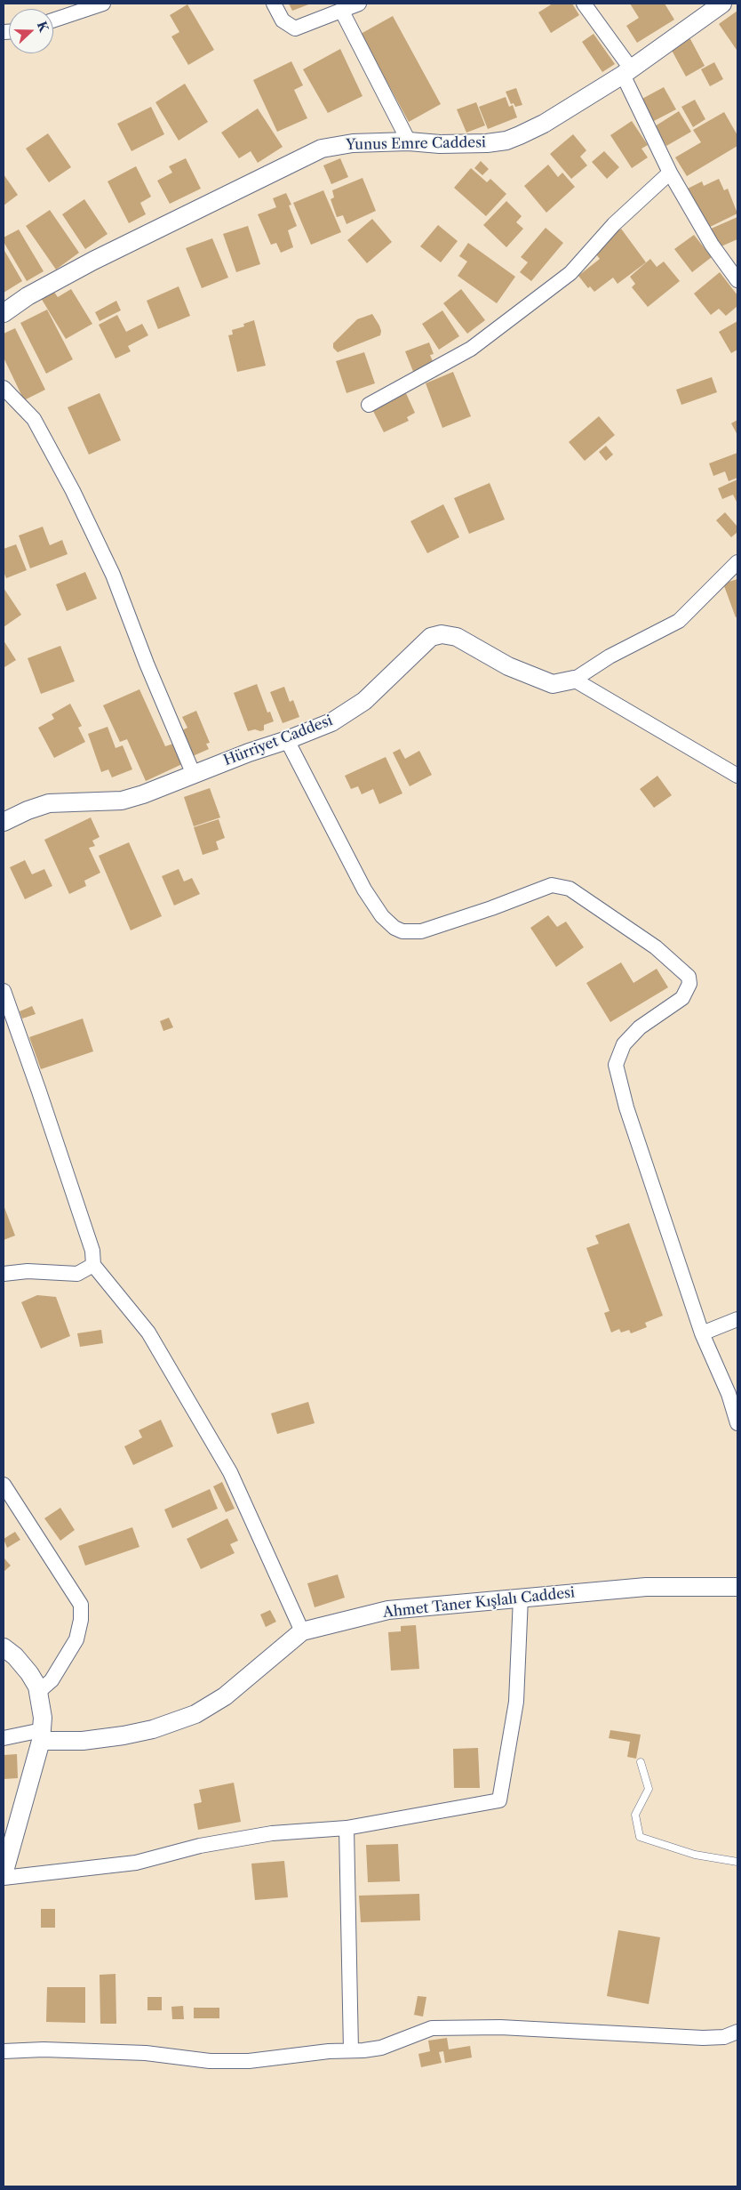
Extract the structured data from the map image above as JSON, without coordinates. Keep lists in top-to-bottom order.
{
  "streets": {
    "street": ["Yunus Emre Caddesi", "Hürriyet Caddesi", "Ahmet Taner Kışlalı Caddesi"]
  },
  "north": "right"
}
